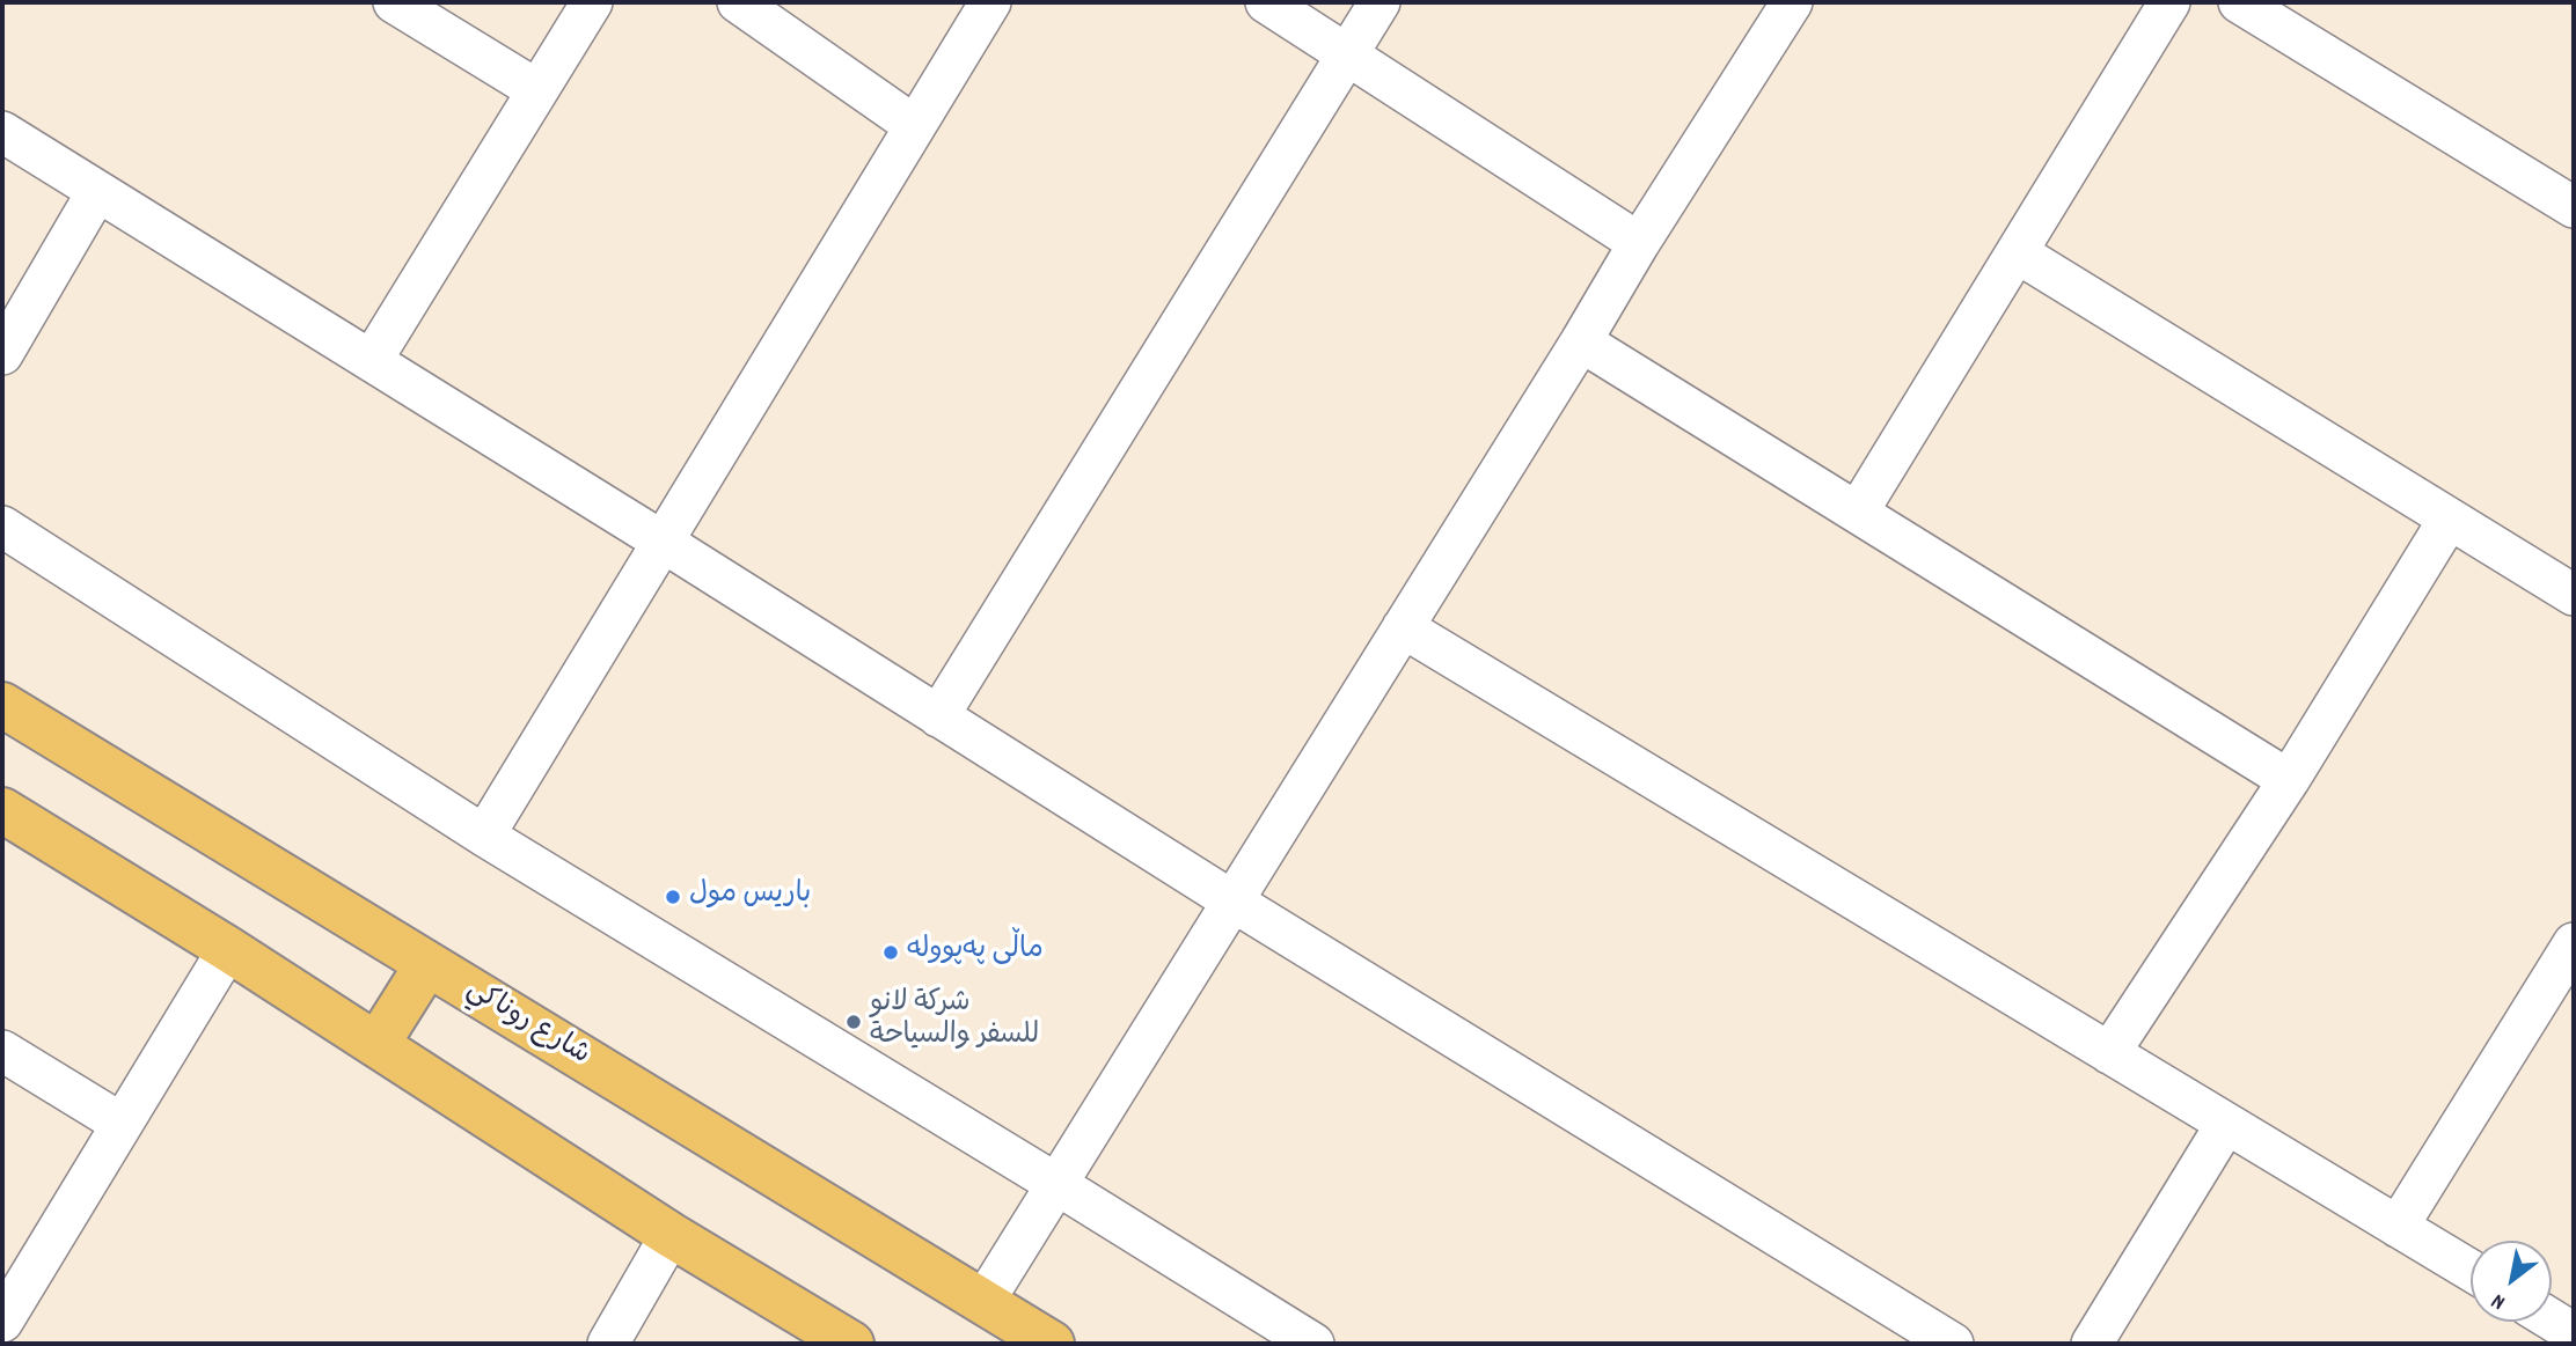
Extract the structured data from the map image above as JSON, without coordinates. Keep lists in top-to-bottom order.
{
  "streets": {
    "main road": ["شارع روناكي"]
  },
  "places": ["باريس مول", "ماڵی پەپوولە", "شركة لانو للسفر والسياحة"],
  "north": "bottom left"
}
